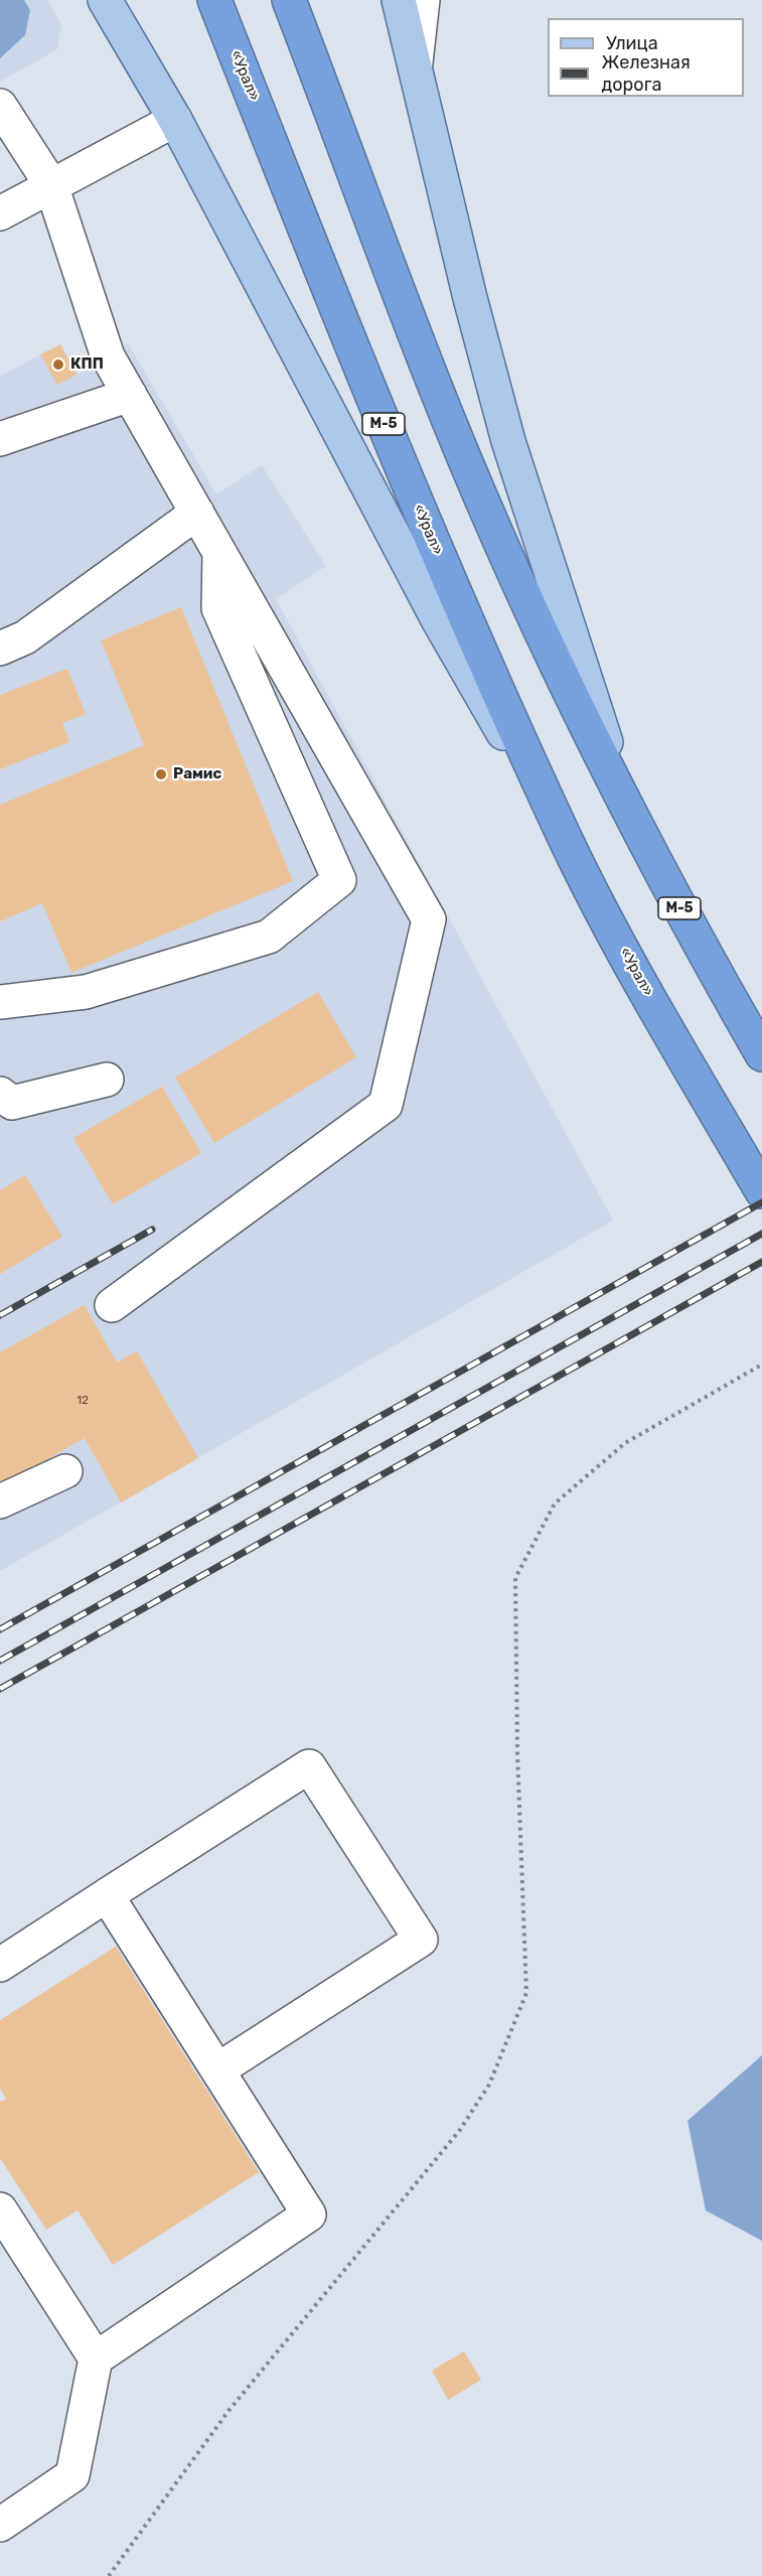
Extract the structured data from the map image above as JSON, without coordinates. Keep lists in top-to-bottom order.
{
  "streets": {
    "highway": ["«Урал»", "М-5"]
  },
  "places": ["КПП", "Рамис"],
  "house_numbers": ["12"],
  "legend": ["Улица", "Железная дорога"]
}
